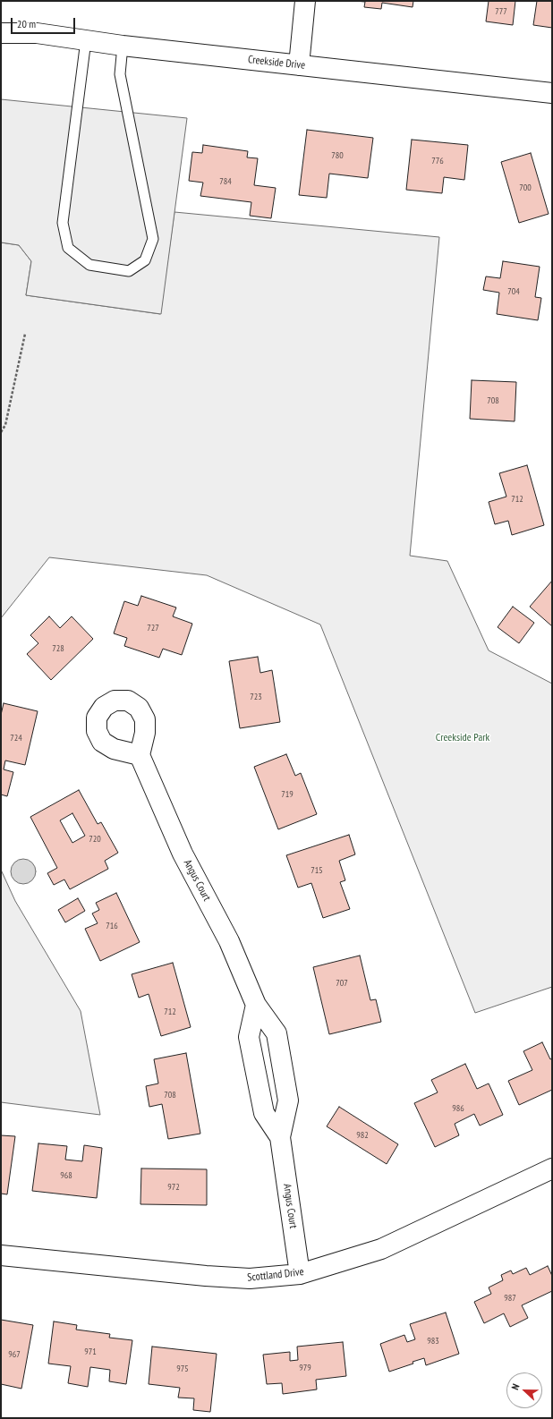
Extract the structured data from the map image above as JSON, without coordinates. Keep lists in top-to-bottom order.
{
  "streets": {
    "street": ["Creekside Drive", "Angus Court", "Scottland Drive"]
  },
  "crossings": [
    ["Angus Court", "Scottland Drive"]
  ],
  "parks": ["Creekside Park"],
  "house_numbers": [
    "777",
    "780",
    "776",
    "784",
    "700",
    "704",
    "708",
    "712",
    "727",
    "728",
    "723",
    "724",
    "719",
    "720",
    "715",
    "716",
    "707",
    "712",
    "708",
    "986",
    "982",
    "968",
    "972",
    "987",
    "983",
    "971",
    "967",
    "979",
    "975"
  ],
  "scale_bar": "20 m",
  "north": "left"
}
